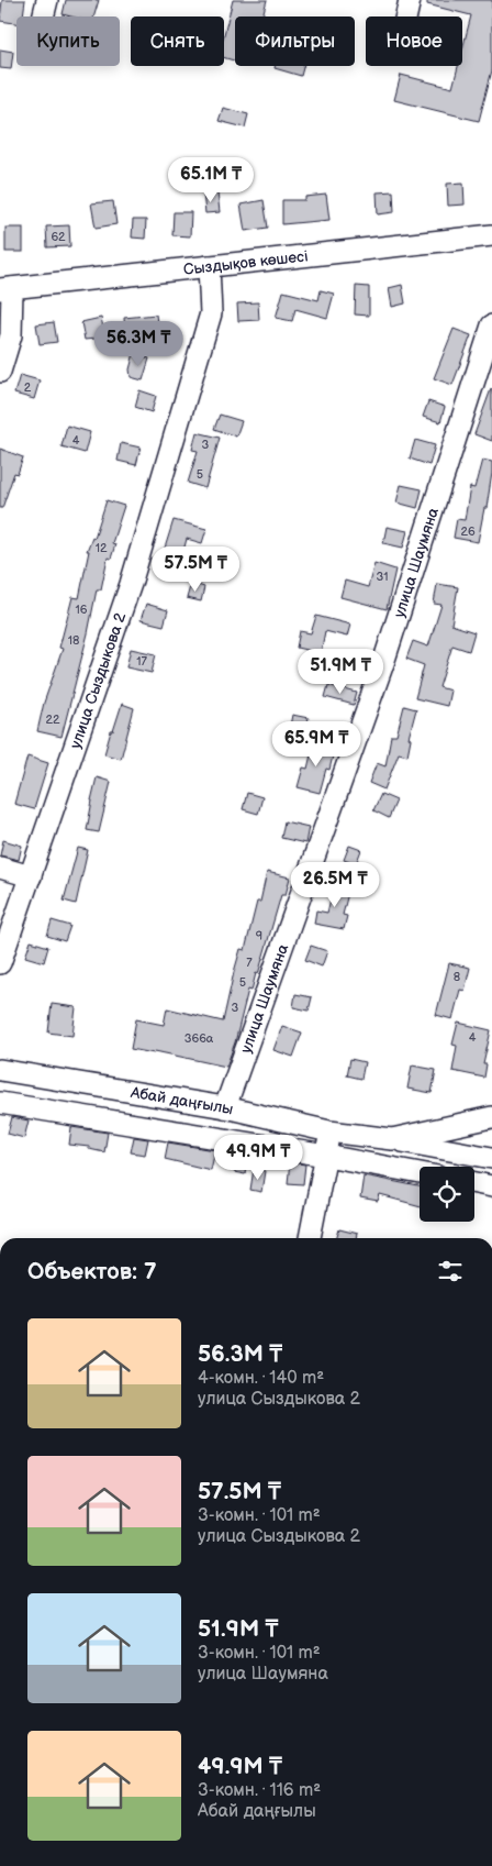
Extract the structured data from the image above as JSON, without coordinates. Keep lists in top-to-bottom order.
{
  "streets": {
    "street": [
      "Сыздықов көшесі",
      "улица Шаумяна",
      "улица Сыздыкова 2",
      "Абай даңғылы"
    ]
  },
  "crossings": [
    ["Сыздықов көшесі", "улица Сыздыкова 2"],
    ["улица Шаумяна", "Абай даңғылы"]
  ],
  "house_numbers": [
    "62",
    "2",
    "4",
    "3",
    "5",
    "26",
    "12",
    "31",
    "16",
    "18",
    "17",
    "22",
    "9",
    "7",
    "8",
    "5",
    "3",
    "4",
    "366а"
  ],
  "page": {
    "chip": [
      "Купить",
      "Снять",
      "Фильтры",
      "Новое"
    ],
    "price": [
      "65.1M ₸",
      "56.3M ₸",
      "57.5M ₸",
      "51.9M ₸",
      "65.9M ₸",
      "26.5M ₸",
      "49.9M ₸"
    ],
    "heading": "Объектов: 7",
    "list": [
      {
        "name": "56.3M ₸",
        "note": "4-комн. · 140 m² · улица Сыздыкова 2"
      },
      {
        "name": "57.5M ₸",
        "note": "3-комн. · 101 m² · улица Сыздыкова 2"
      },
      {
        "name": "51.9M ₸",
        "note": "3-комн. · 101 m² · улица Шаумяна"
      },
      {
        "name": "49.9M ₸",
        "note": "3-комн. · 116 m² · Абай даңғылы"
      }
    ]
  }
}
